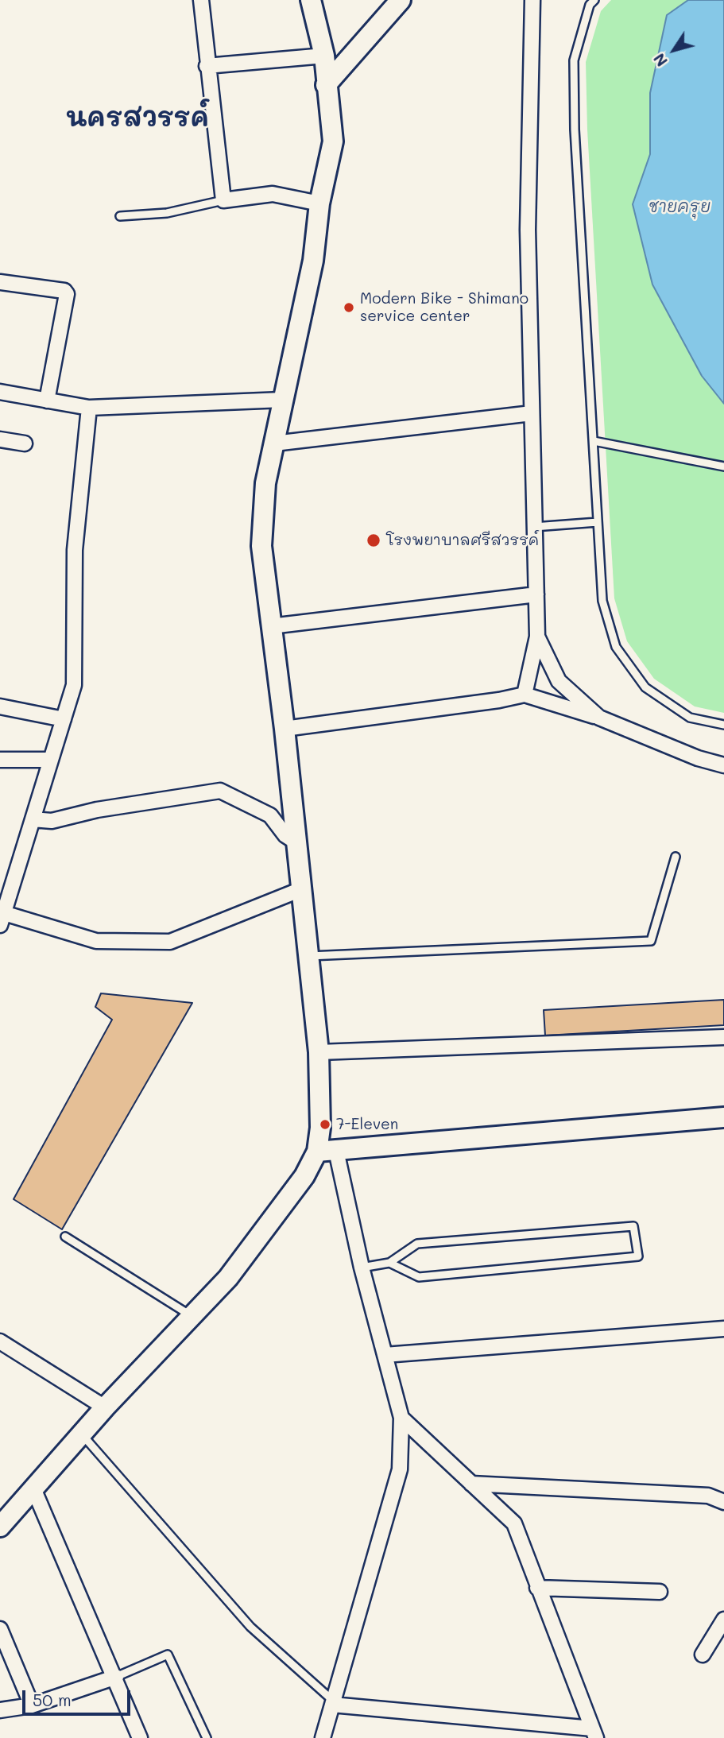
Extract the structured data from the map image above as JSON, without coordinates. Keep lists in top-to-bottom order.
{
  "districts": ["นครสวรรค์"],
  "water": ["ชายครุย"],
  "places": ["Modern Bike - Shimano service center", "โรงพยาบาลศรีสวรรค์", "7-Eleven"],
  "scale_bar": "50 m",
  "north": "bottom left"
}
